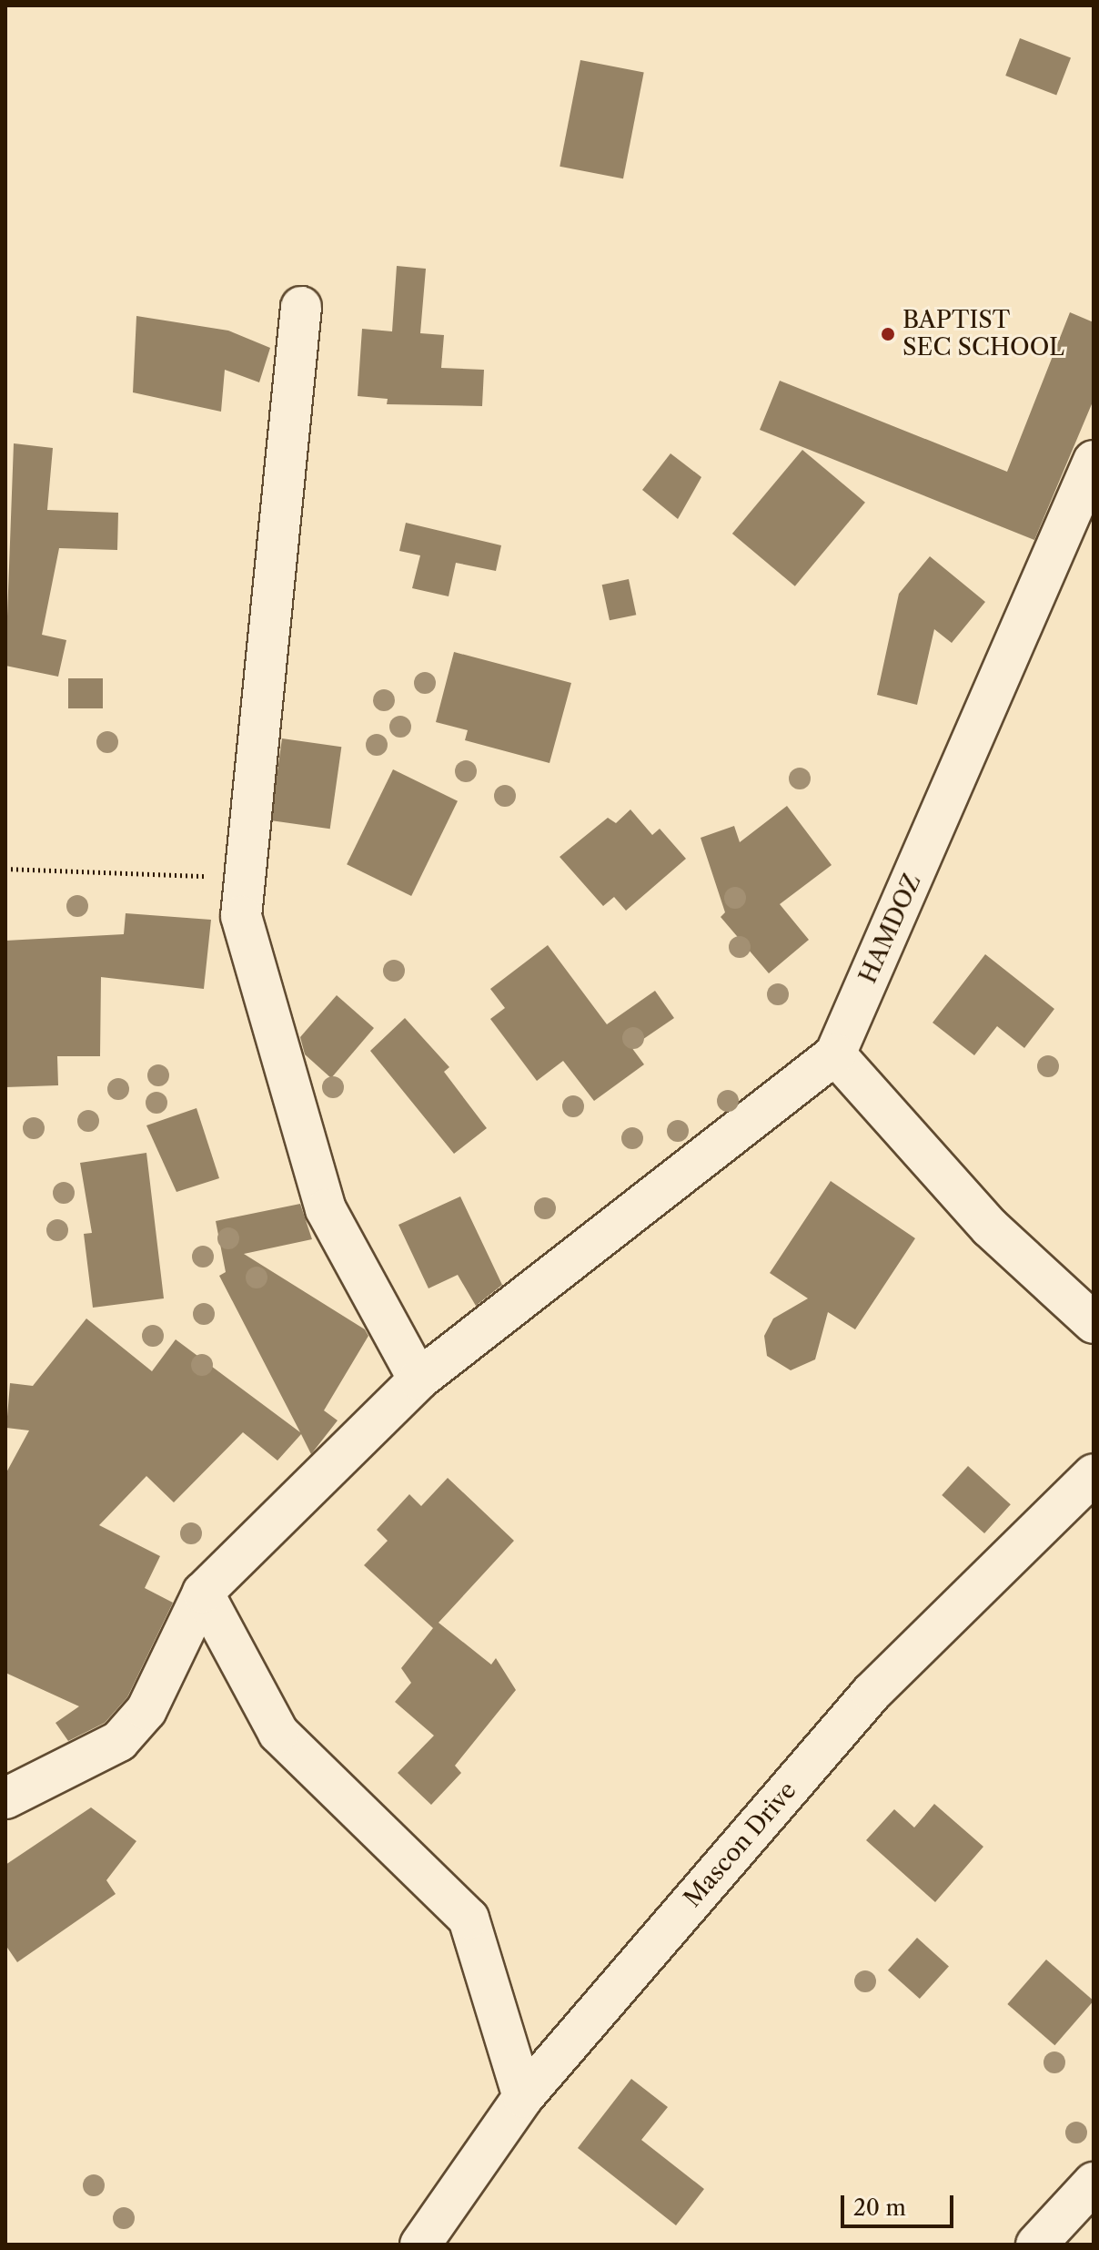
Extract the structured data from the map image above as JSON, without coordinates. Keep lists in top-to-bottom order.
{
  "streets": {
    "street": ["HAMDOZ", "Mascon Drive"]
  },
  "places": ["BAPTIST SEC SCHOOL"],
  "scale_bar": "20 m"
}
